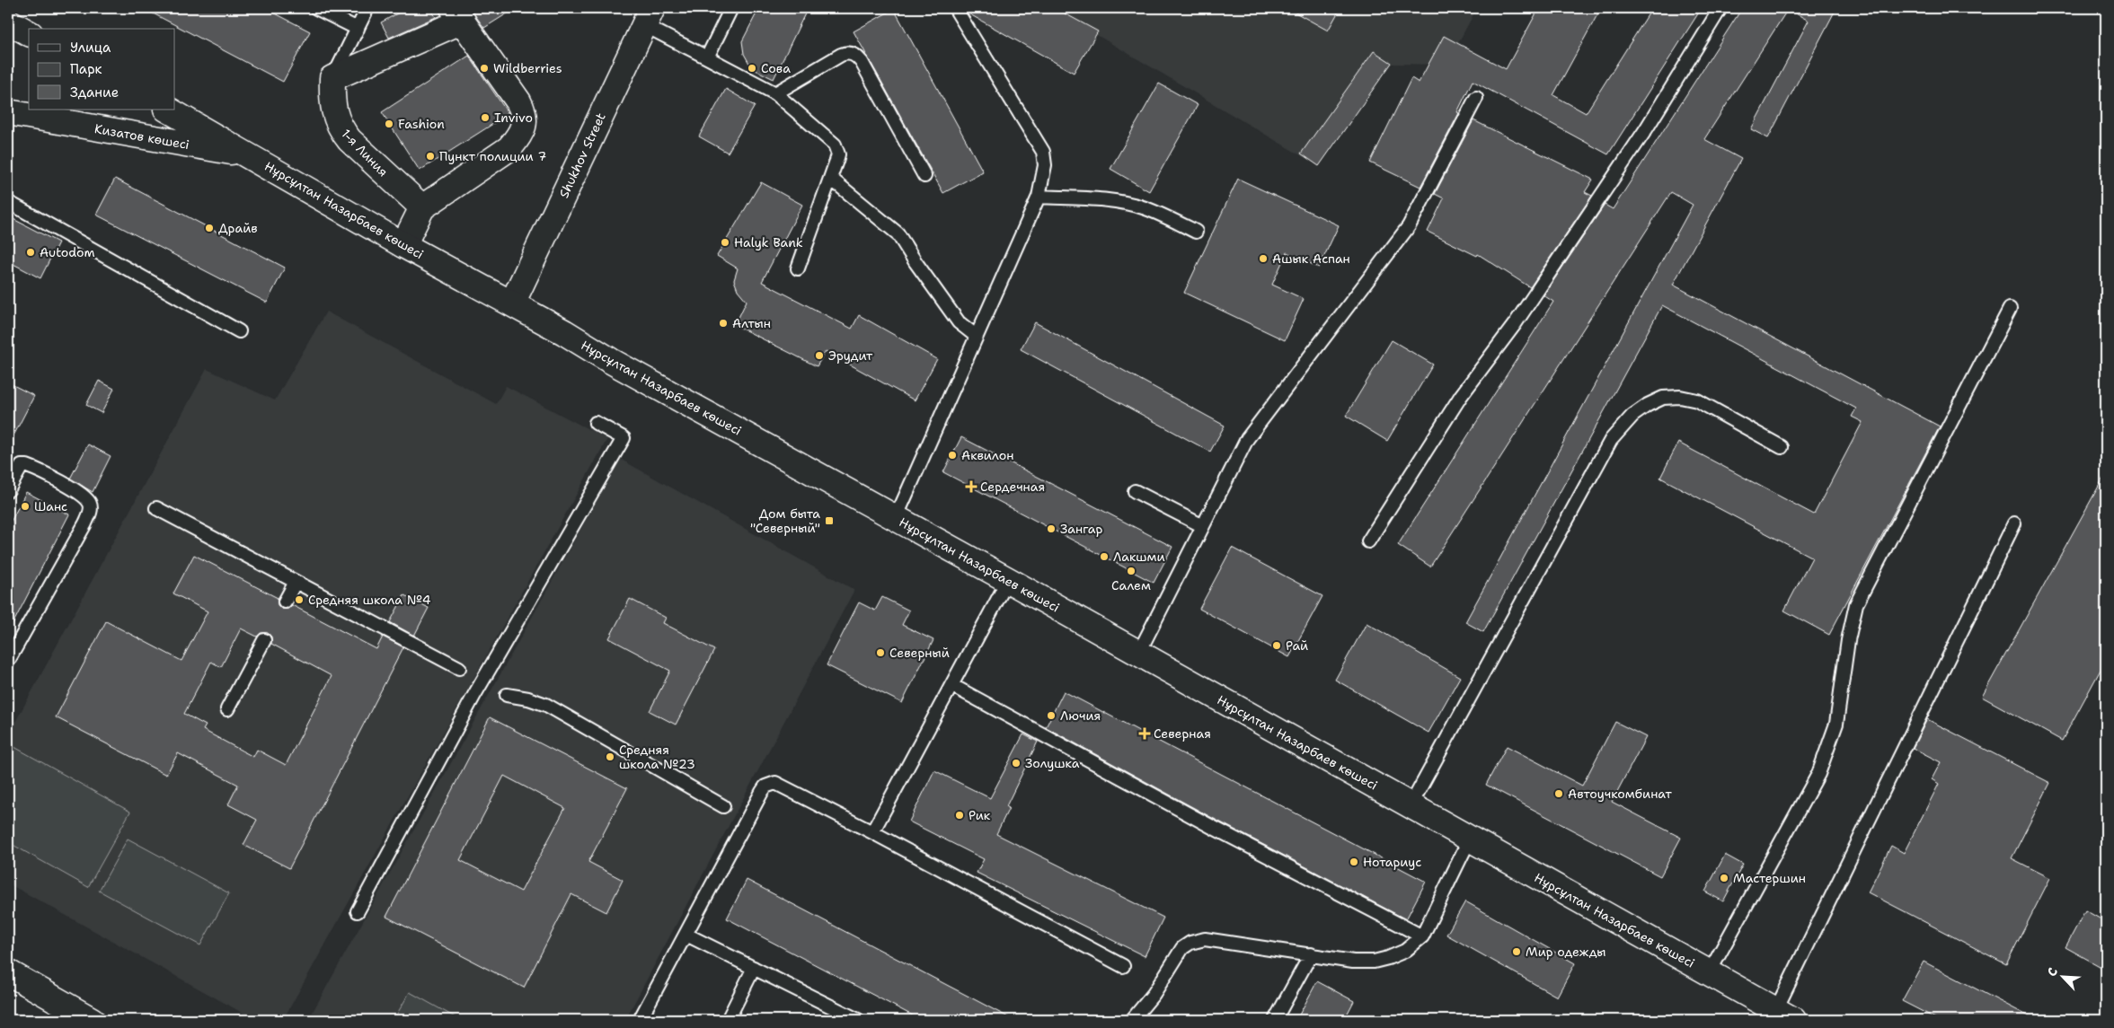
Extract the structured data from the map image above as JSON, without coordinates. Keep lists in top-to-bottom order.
{
  "streets": {
    "main road": [
      "Кизатов көшесі",
      "1-я Линия",
      "Shukhov Street",
      "Нұрсұлтан Назарбаев көшесі"
    ]
  },
  "crossings": [
    ["Кизатов көшесі", "Нұрсұлтан Назарбаев көшесі"],
    ["Shukhov Street", "Нұрсұлтан Назарбаев көшесі"]
  ],
  "places": {
    "other": [
      "Wildberries",
      "Сова",
      "Invivo",
      "Fashion",
      "Пункт полиции 7",
      "Драйв",
      "Halyk Bank",
      "Autodom",
      "Ашык Аспан",
      "Алтын",
      "Эрудит",
      "Аквилон",
      "Шанс",
      "Зангар",
      "Лакшми",
      "Салем",
      "Средняя школа №4",
      "Рай",
      "Северный",
      "Лючия",
      "Средняя школа №23",
      "Золушка",
      "Автоучкомбинат",
      "Рик",
      "Нотариус",
      "Мастершин",
      "Мир одежды"
    ],
    "health": ["Сердечная", "Северная"],
    "transit": ["Дом быта \"Северный\""]
  },
  "legend": ["Улица", "Парк", "Здание"],
  "north": "top left"
}
